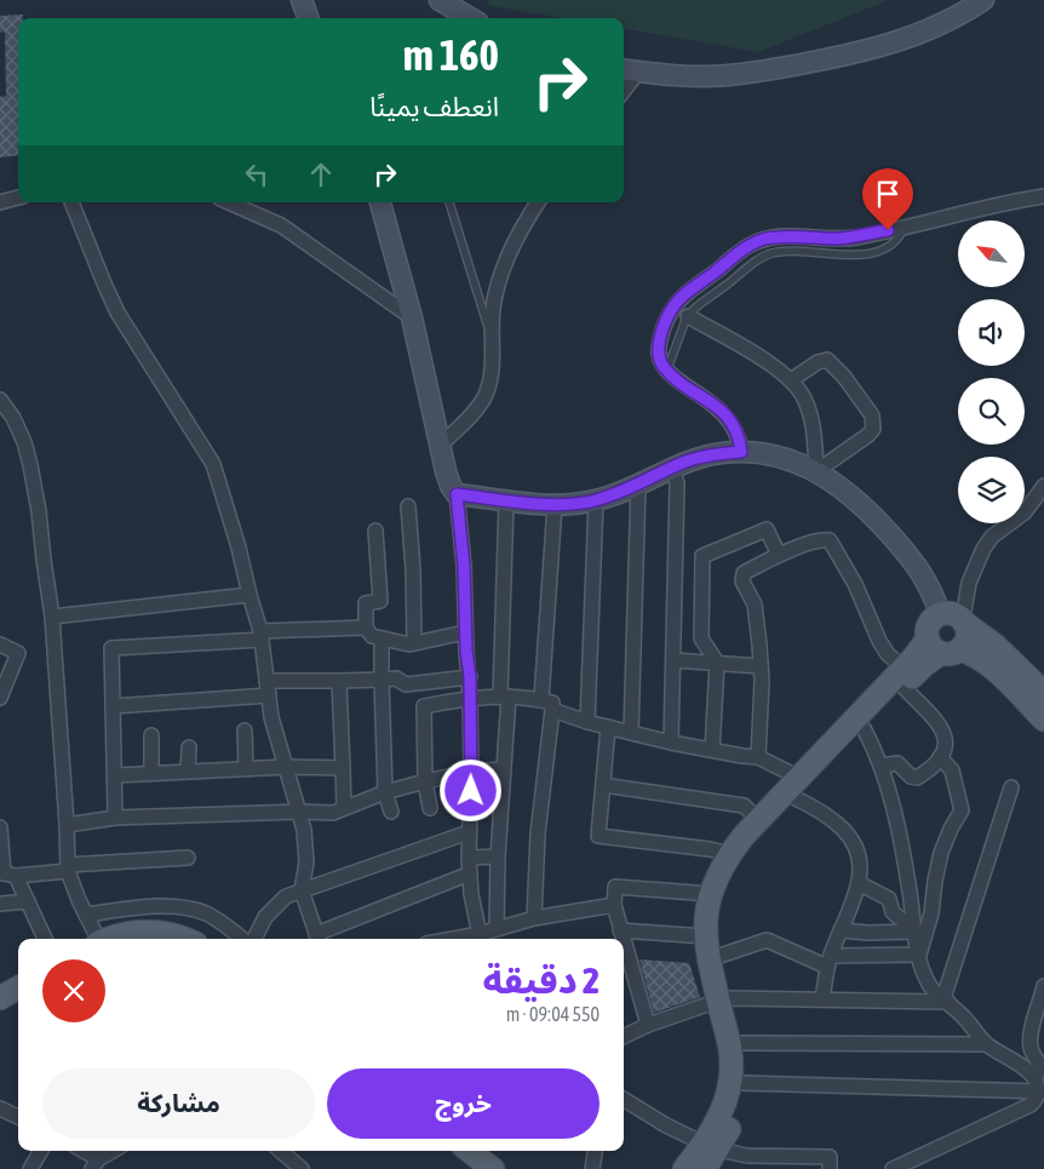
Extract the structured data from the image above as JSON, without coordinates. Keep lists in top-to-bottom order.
{
  "north": "top left",
  "page": {
    "turn": ["160 m", "انعطف يمينًا"],
    "heading": ["2 دقيقة", "550 m · 09:04"],
    "buttons": ["خروج", "مشاركة"]
  }
}
